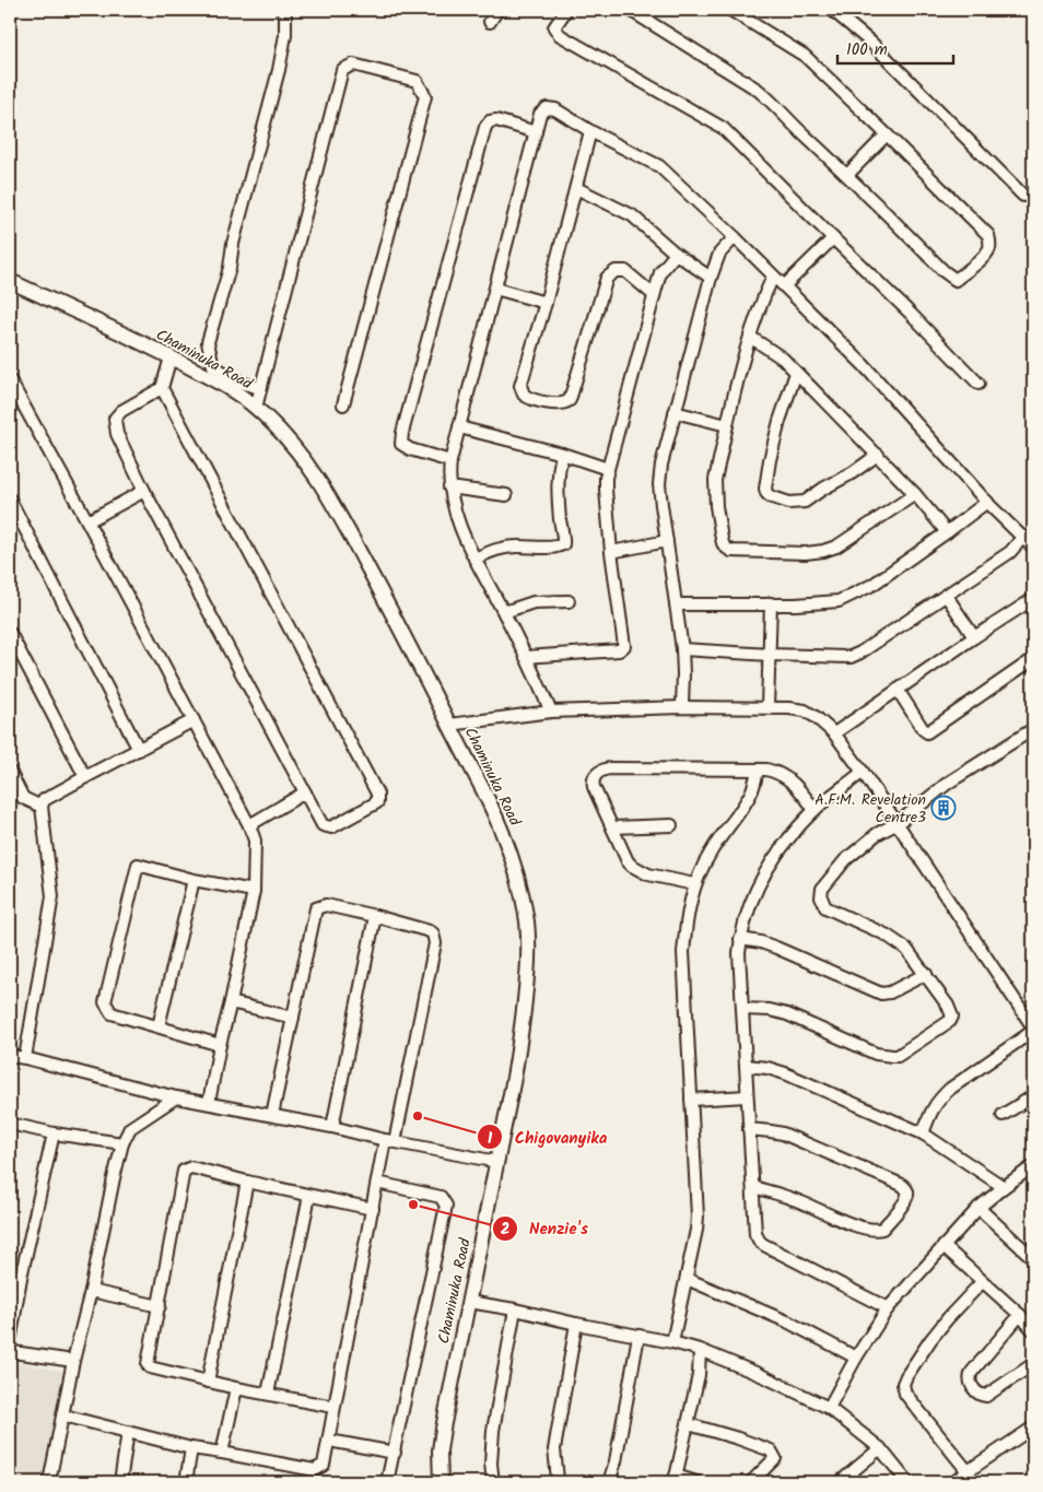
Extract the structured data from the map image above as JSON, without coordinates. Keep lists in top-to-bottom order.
{
  "streets": {
    "main road": ["Chaminuka Road"]
  },
  "places": {
    "building": ["A.F.M. Revelation Centre3"],
    "other": ["Chigovanyika", "Nenzie's"]
  },
  "scale_bar": "100 m"
}
